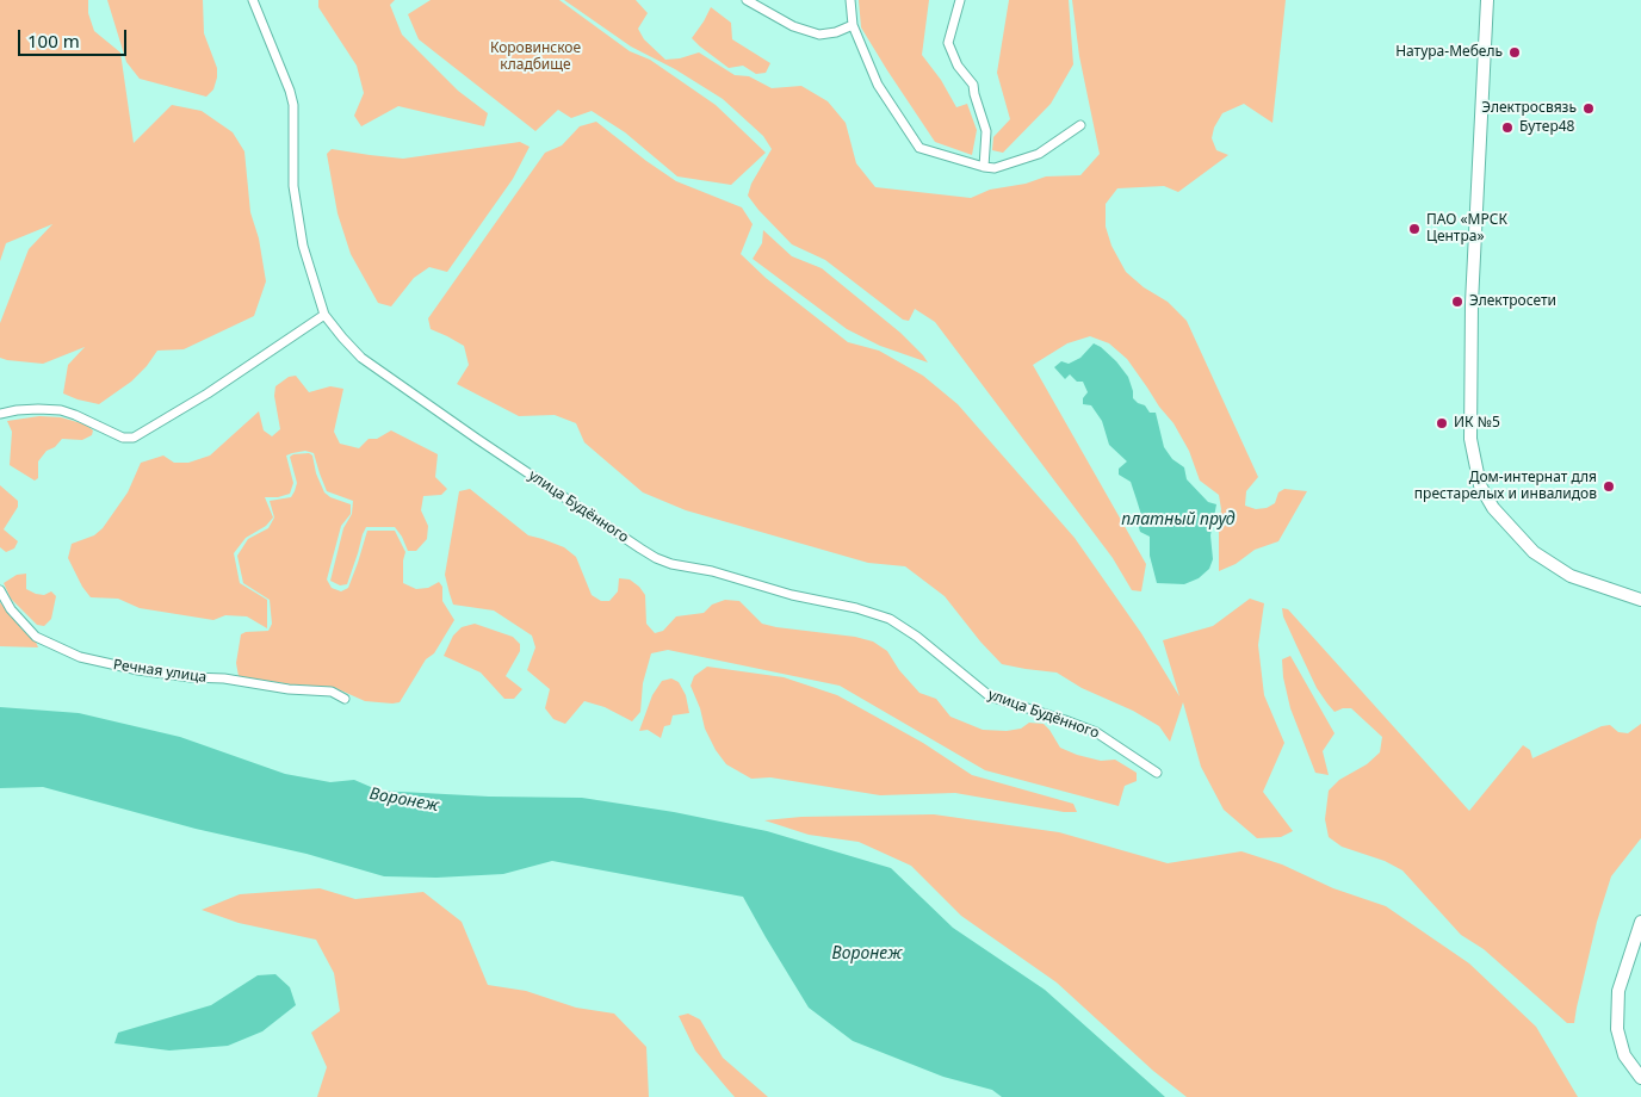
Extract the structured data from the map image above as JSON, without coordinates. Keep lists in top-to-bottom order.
{
  "streets": {
    "street": ["улица Будённого", "Речная улица"]
  },
  "water": ["платный пруд", "Воронеж"],
  "parks": ["Коровинское кладбище"],
  "places": [
    "Натура-Мебель",
    "Электросвязь",
    "Бутер48",
    "ПАО «МРСК Центра»",
    "Электросети",
    "ИК №5",
    "Дом-интернат для престарелых и инвалидов"
  ],
  "scale_bar": "100 m"
}
